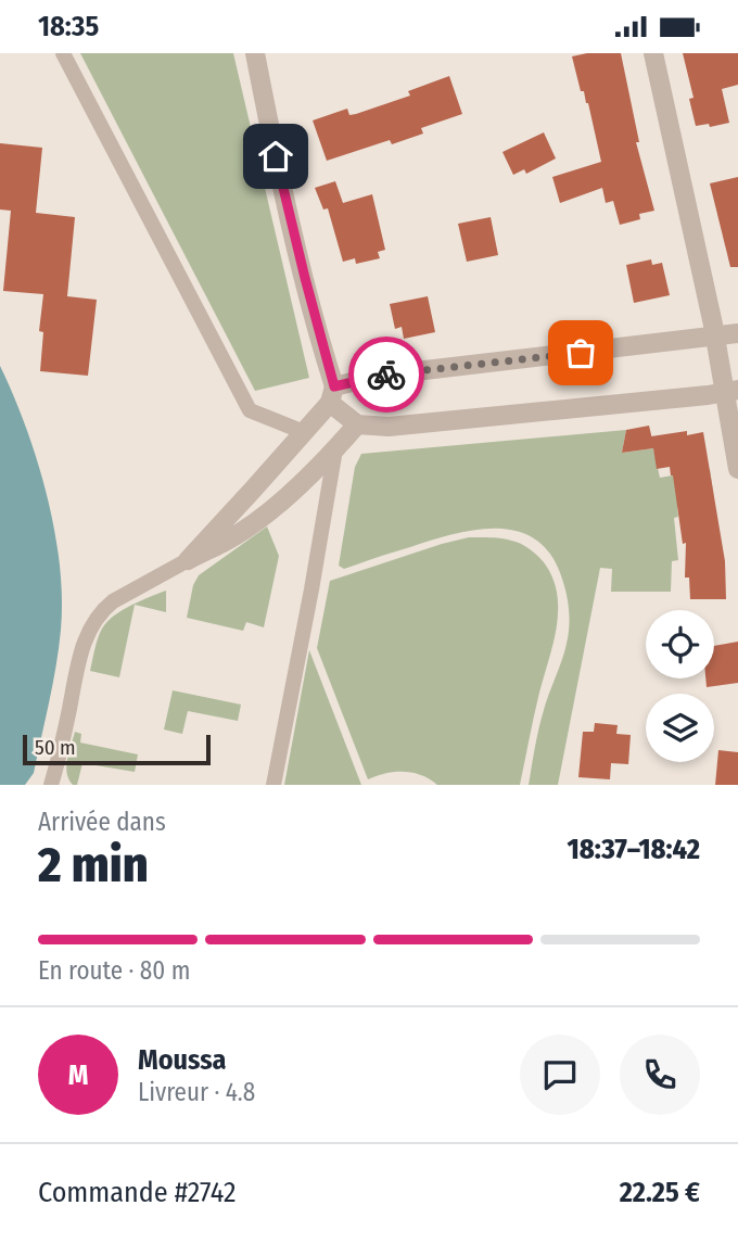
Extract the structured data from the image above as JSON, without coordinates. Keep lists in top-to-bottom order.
{
  "scale_bar": "50 m",
  "page": {
    "status": "18:35",
    "scale": "50 m",
    "heading": ["2 min", "Arrivée dans", "18:37–18:42"],
    "panel": [
      "Moussa",
      "Livreur · 4.8",
      "Commande #2742",
      "22.25 €"
    ],
    "bar": "En route · 80 m",
    "round": "M"
  }
}
